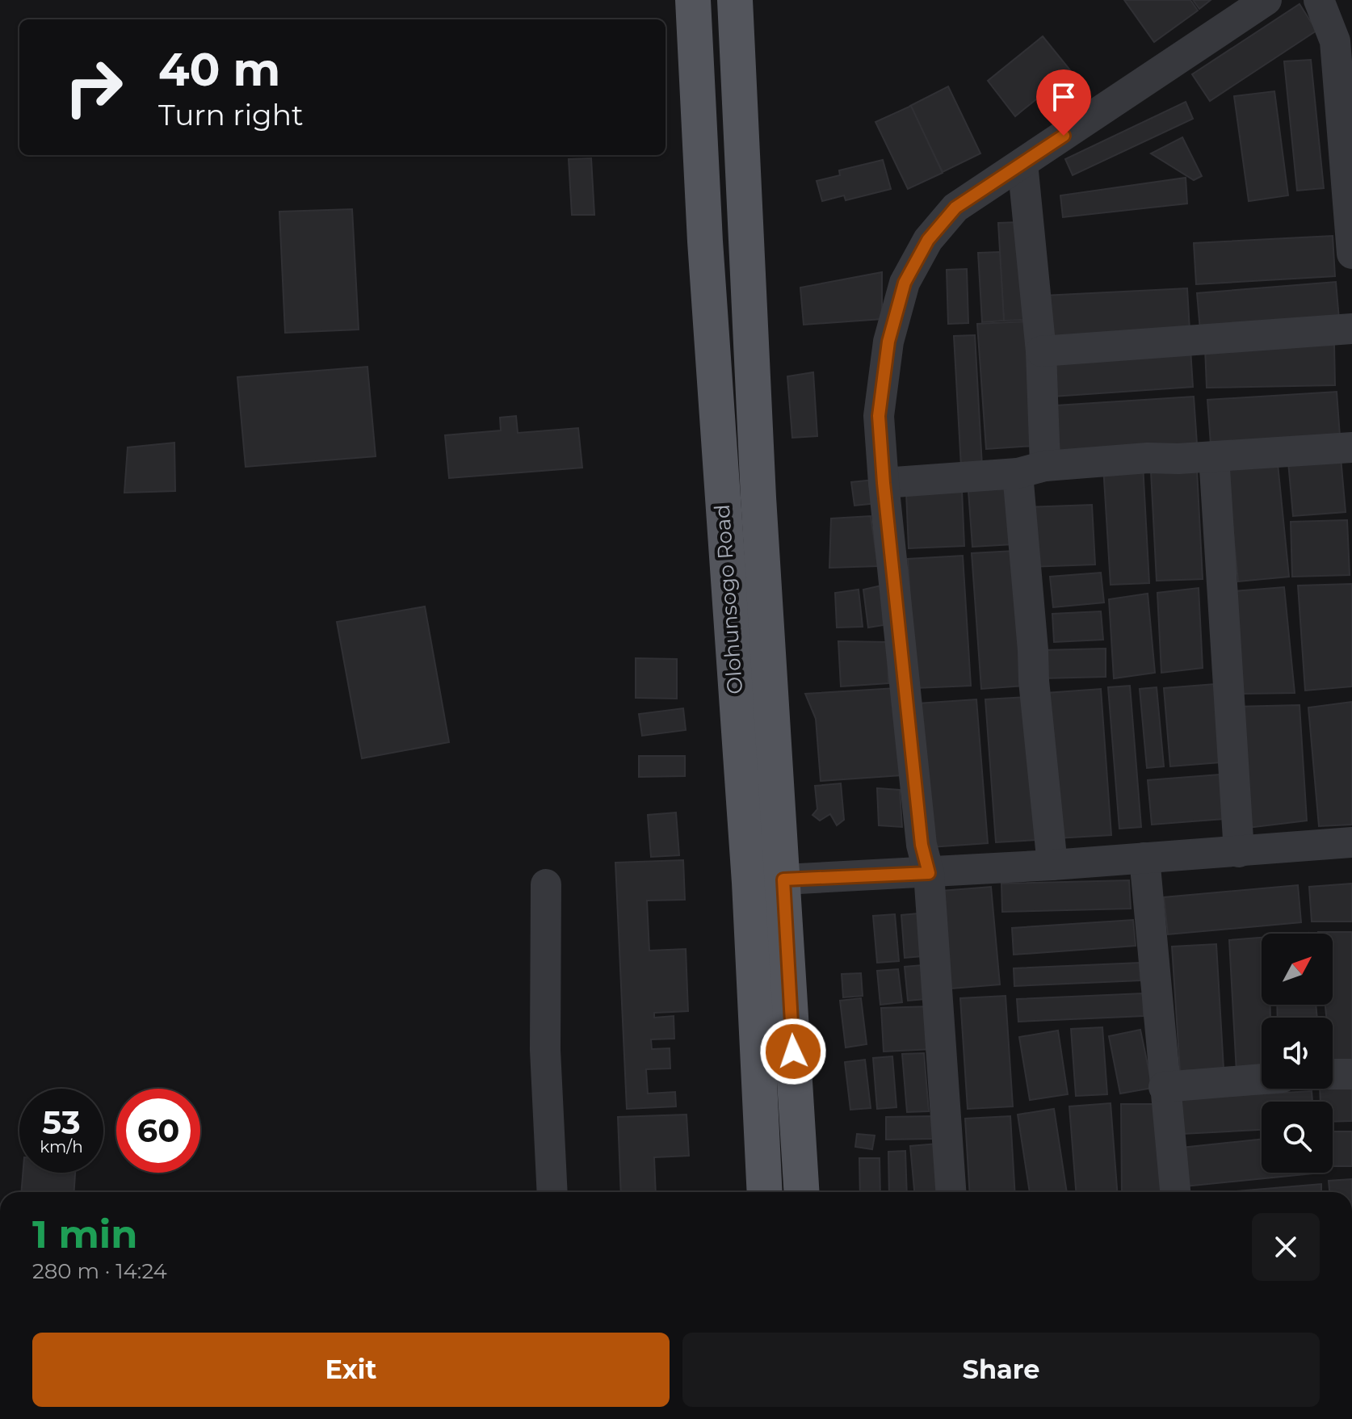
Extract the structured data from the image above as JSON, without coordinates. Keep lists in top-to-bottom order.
{
  "streets": {
    "main road": ["Olohunsogo Road"]
  },
  "north": "top right",
  "page": {
    "turn": ["40 m", "Turn right"],
    "speed": "53 km/h",
    "limit": "60",
    "heading": ["1 min", "280 m · 14:24"],
    "buttons": ["Exit", "Share"]
  }
}
